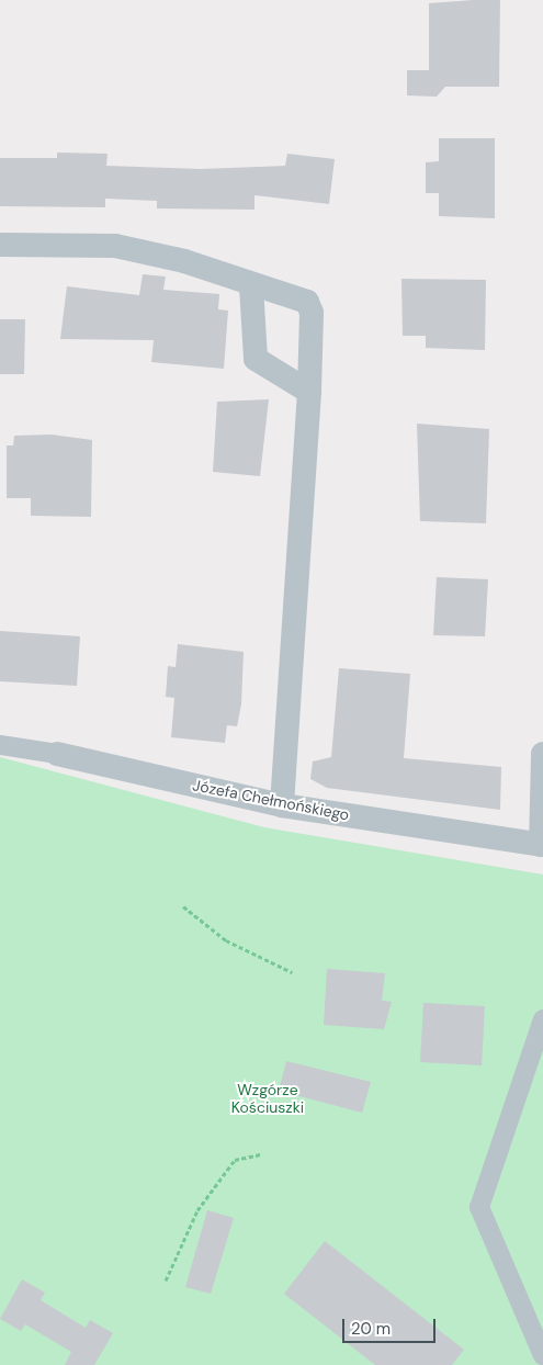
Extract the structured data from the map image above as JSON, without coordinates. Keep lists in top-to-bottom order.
{
  "streets": {
    "street": ["Józefa Chełmońskiego"]
  },
  "parks": ["Wzgórze Kościuszki"],
  "scale_bar": "20 m"
}
